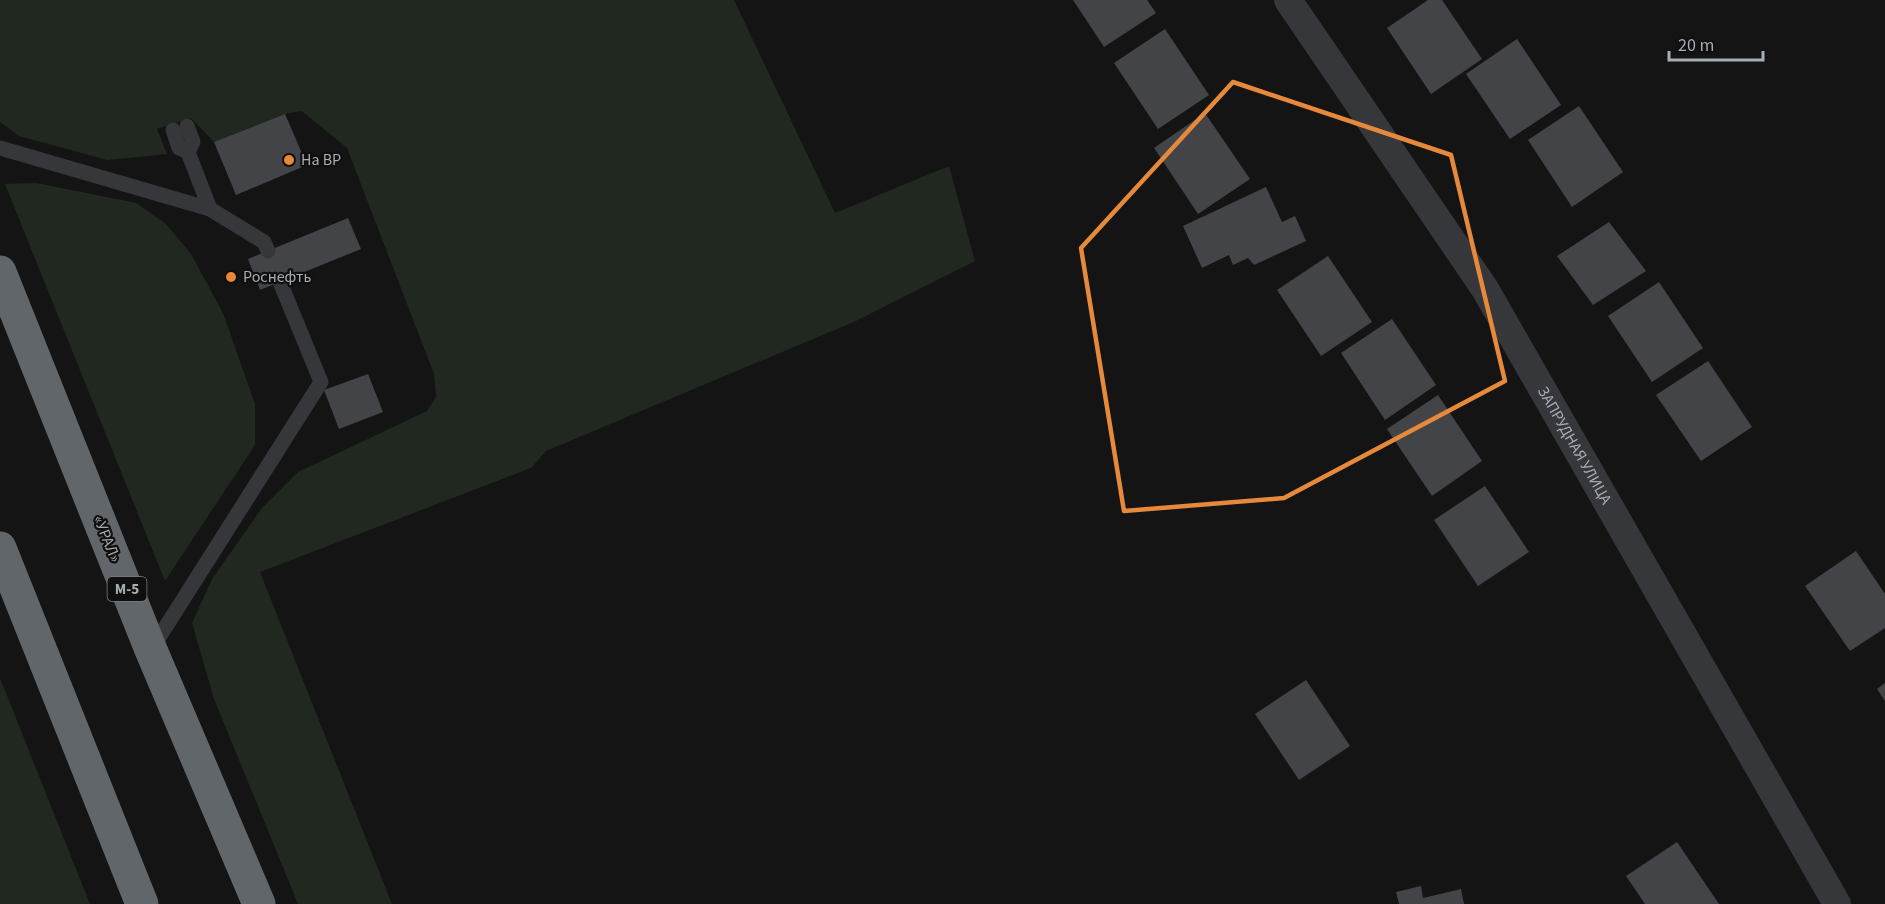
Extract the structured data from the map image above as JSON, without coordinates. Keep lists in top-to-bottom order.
{
  "streets": {
    "highway": ["«УРАЛ»", "М-5"],
    "street": ["ЗАПРУДНАЯ УЛИЦА"]
  },
  "places": ["На BP", "Роснефть"],
  "scale_bar": "20 m"
}
